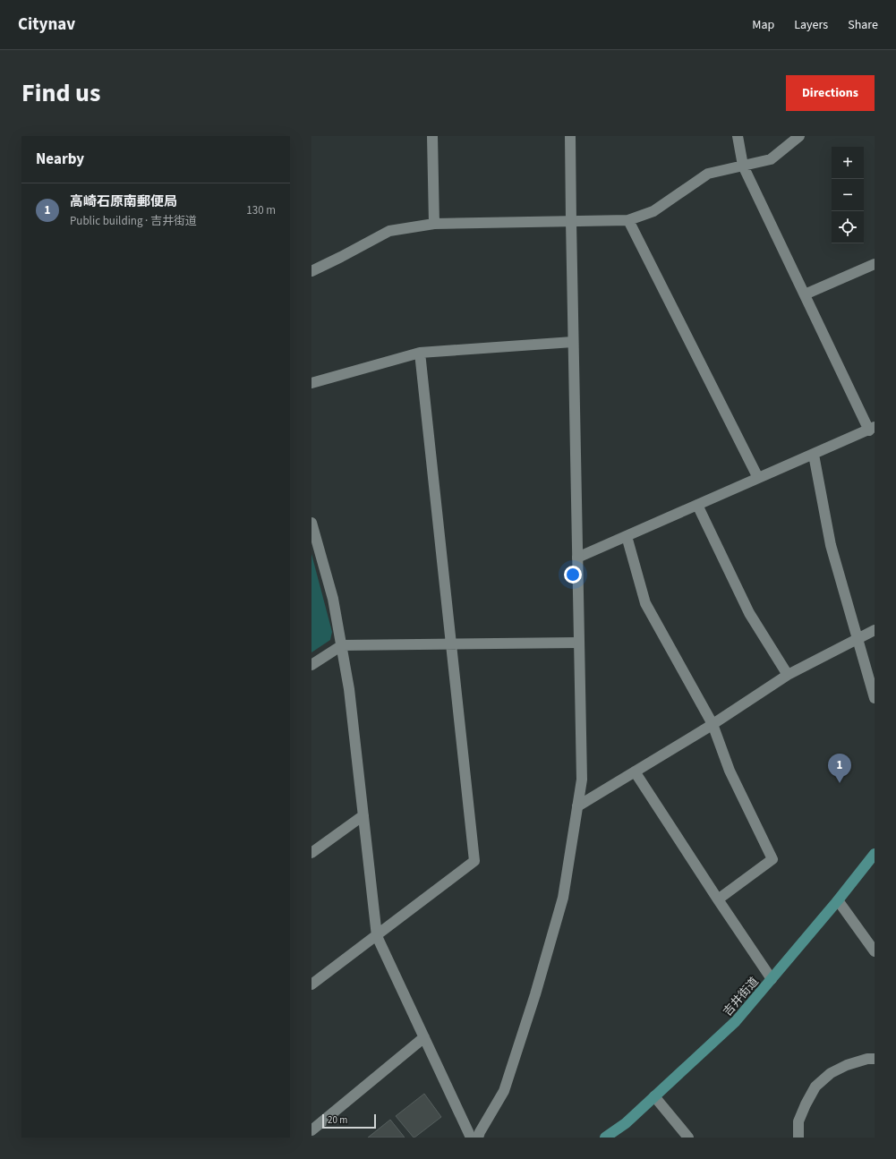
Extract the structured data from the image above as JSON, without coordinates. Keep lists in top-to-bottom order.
{
  "streets": {
    "main road": ["吉井街道"]
  },
  "scale_bar": "20 m",
  "page": {
    "header": "Citynav",
    "nav": ["Map", "Layers", "Share"],
    "title": "Find us",
    "buttons": "Directions",
    "heading": "Nearby",
    "map_buttons": ["+", "−"],
    "list": [
      {
        "mark": "1",
        "name": "高崎石原南郵便局",
        "note": "Public building · 吉井街道",
        "value": "130 m"
      }
    ],
    "pins": "1",
    "scale": "20 m"
  }
}
